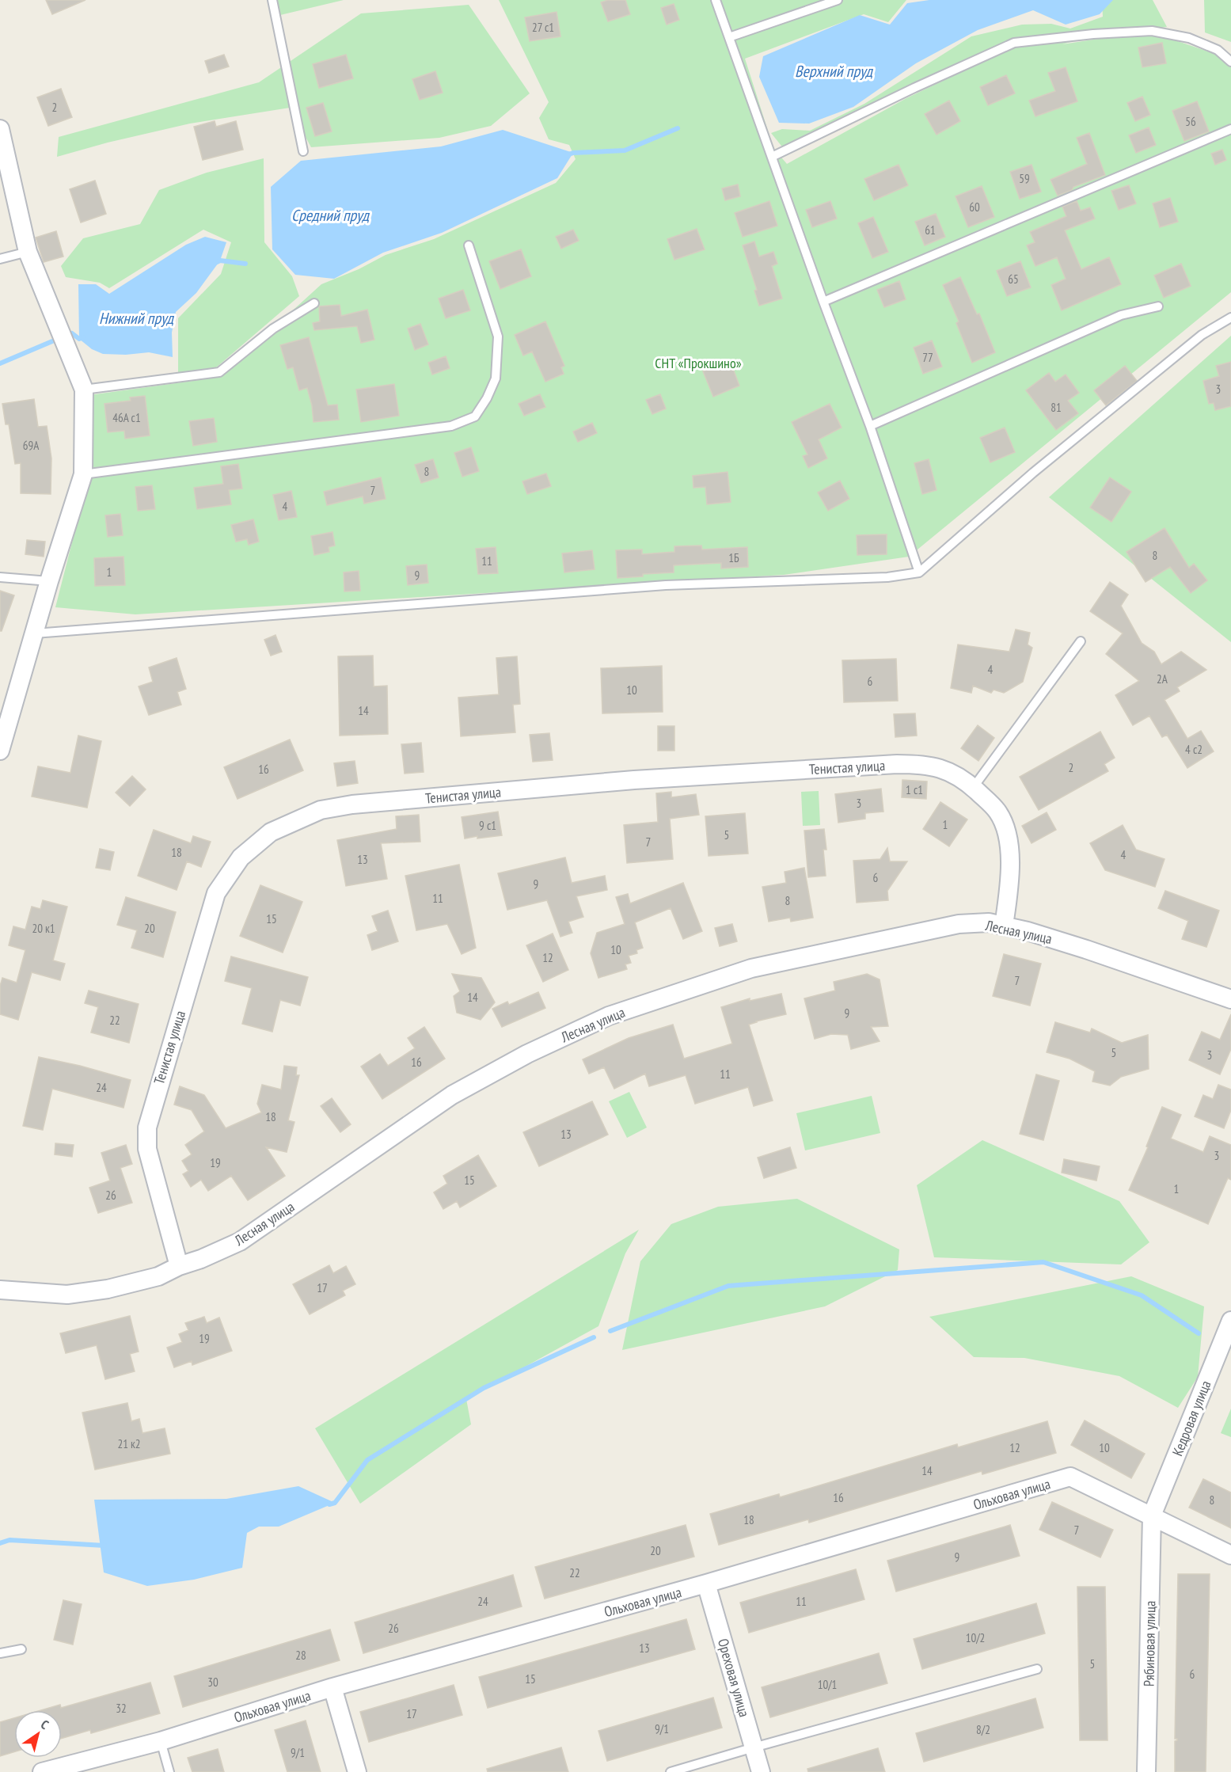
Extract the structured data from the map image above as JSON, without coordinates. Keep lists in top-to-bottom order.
{
  "streets": {
    "street": [
      "Тенистая улица",
      "Лесная улица",
      "Кедровая улица",
      "Ольховая улица",
      "Рябиновая улица",
      "Ореховая улица"
    ]
  },
  "crossings": [
    ["Тенистая улица", "Лесная улица"],
    ["Кедровая улица", "Ольховая улица"],
    ["Кедровая улица", "Рябиновая улица"],
    ["Ольховая улица", "Рябиновая улица"],
    ["Ольховая улица", "Ореховая улица"]
  ],
  "water": ["Верхний пруд", "Средний пруд", "Нижний пруд"],
  "parks": ["СНТ «Прокшино»"],
  "house_numbers": [
    "27 с1",
    "2",
    "56",
    "59",
    "60",
    "61",
    "65",
    "77",
    "3",
    "81",
    "46А с1",
    "69А",
    "8",
    "7",
    "4",
    "8",
    "1Б",
    "11",
    "1",
    "9",
    "4",
    "2А",
    "6",
    "10",
    "14",
    "4 с2",
    "2",
    "16",
    "1 с1",
    "3",
    "1",
    "9 с1",
    "5",
    "7",
    "18",
    "4",
    "13",
    "6",
    "9",
    "11",
    "8",
    "15",
    "20 к1",
    "20",
    "10",
    "12",
    "7",
    "14",
    "9",
    "22",
    "5",
    "3",
    "16",
    "11",
    "24",
    "18",
    "13",
    "3",
    "19",
    "15",
    "1",
    "26",
    "17",
    "19",
    "21 к2",
    "12",
    "10",
    "14",
    "16",
    "8",
    "18",
    "7",
    "20",
    "9",
    "22",
    "24",
    "11",
    "26",
    "10/2",
    "13",
    "28",
    "5",
    "6",
    "15",
    "30",
    "10/1",
    "32",
    "17",
    "9/1",
    "8/2",
    "9/1"
  ],
  "north": "top right"
}
